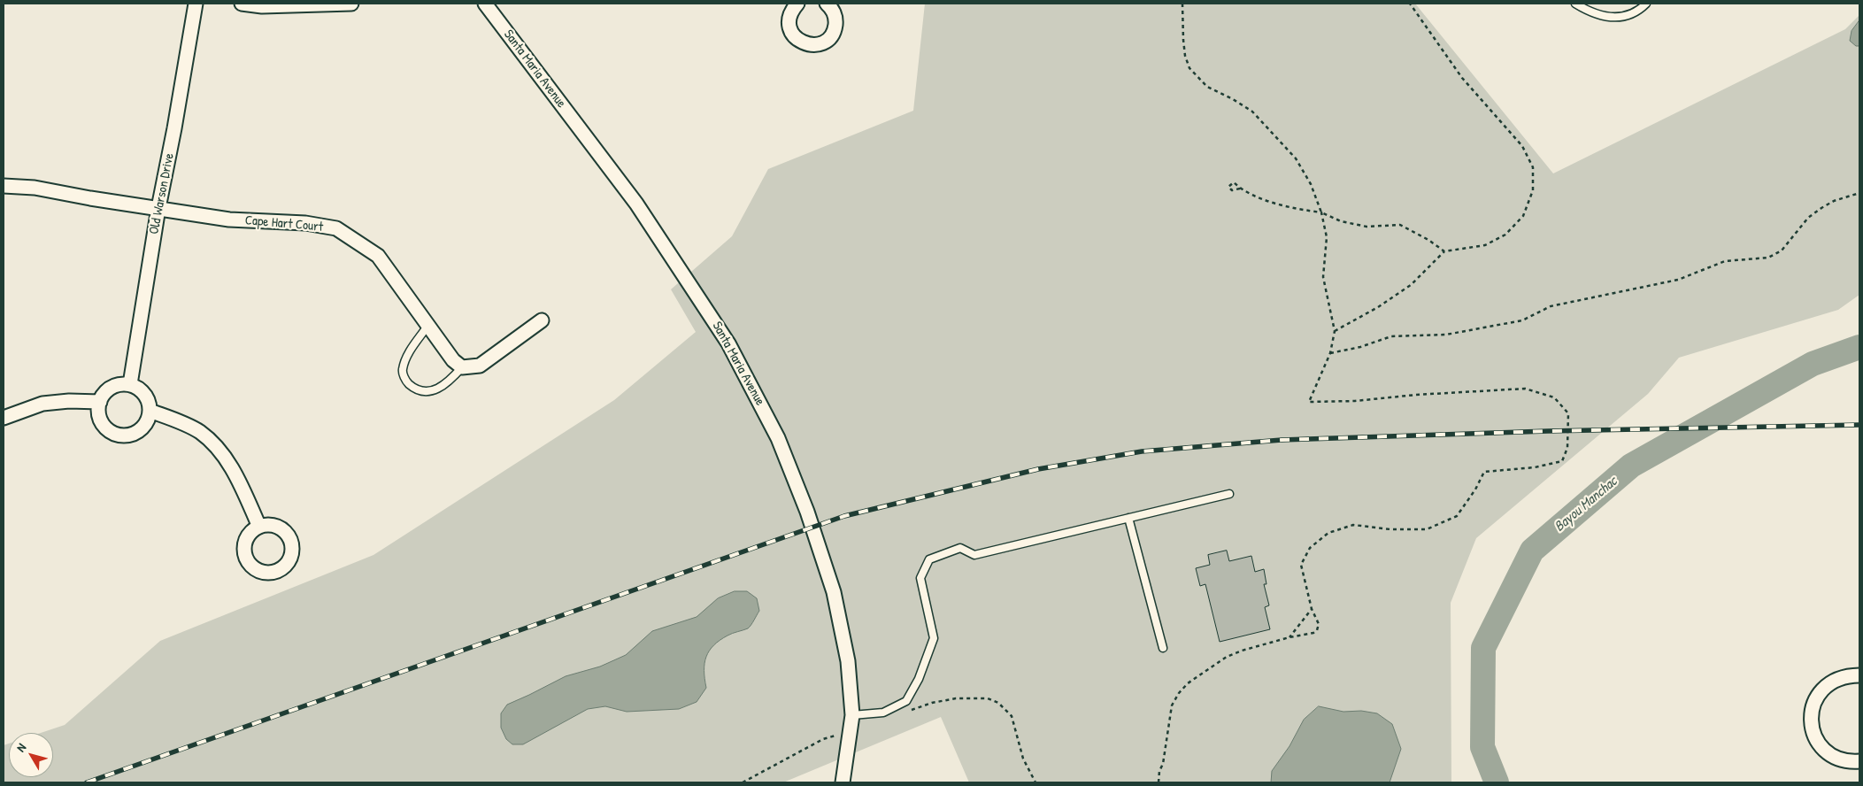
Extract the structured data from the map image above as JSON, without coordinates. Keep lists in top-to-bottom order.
{
  "streets": {
    "street": ["Santa Maria Avenue", "Old Warson Drive", "Cape Hart Court"]
  },
  "crossings": [
    ["Old Warson Drive", "Cape Hart Court"]
  ],
  "water": ["Bayou Manchac"],
  "north": "top left"
}
